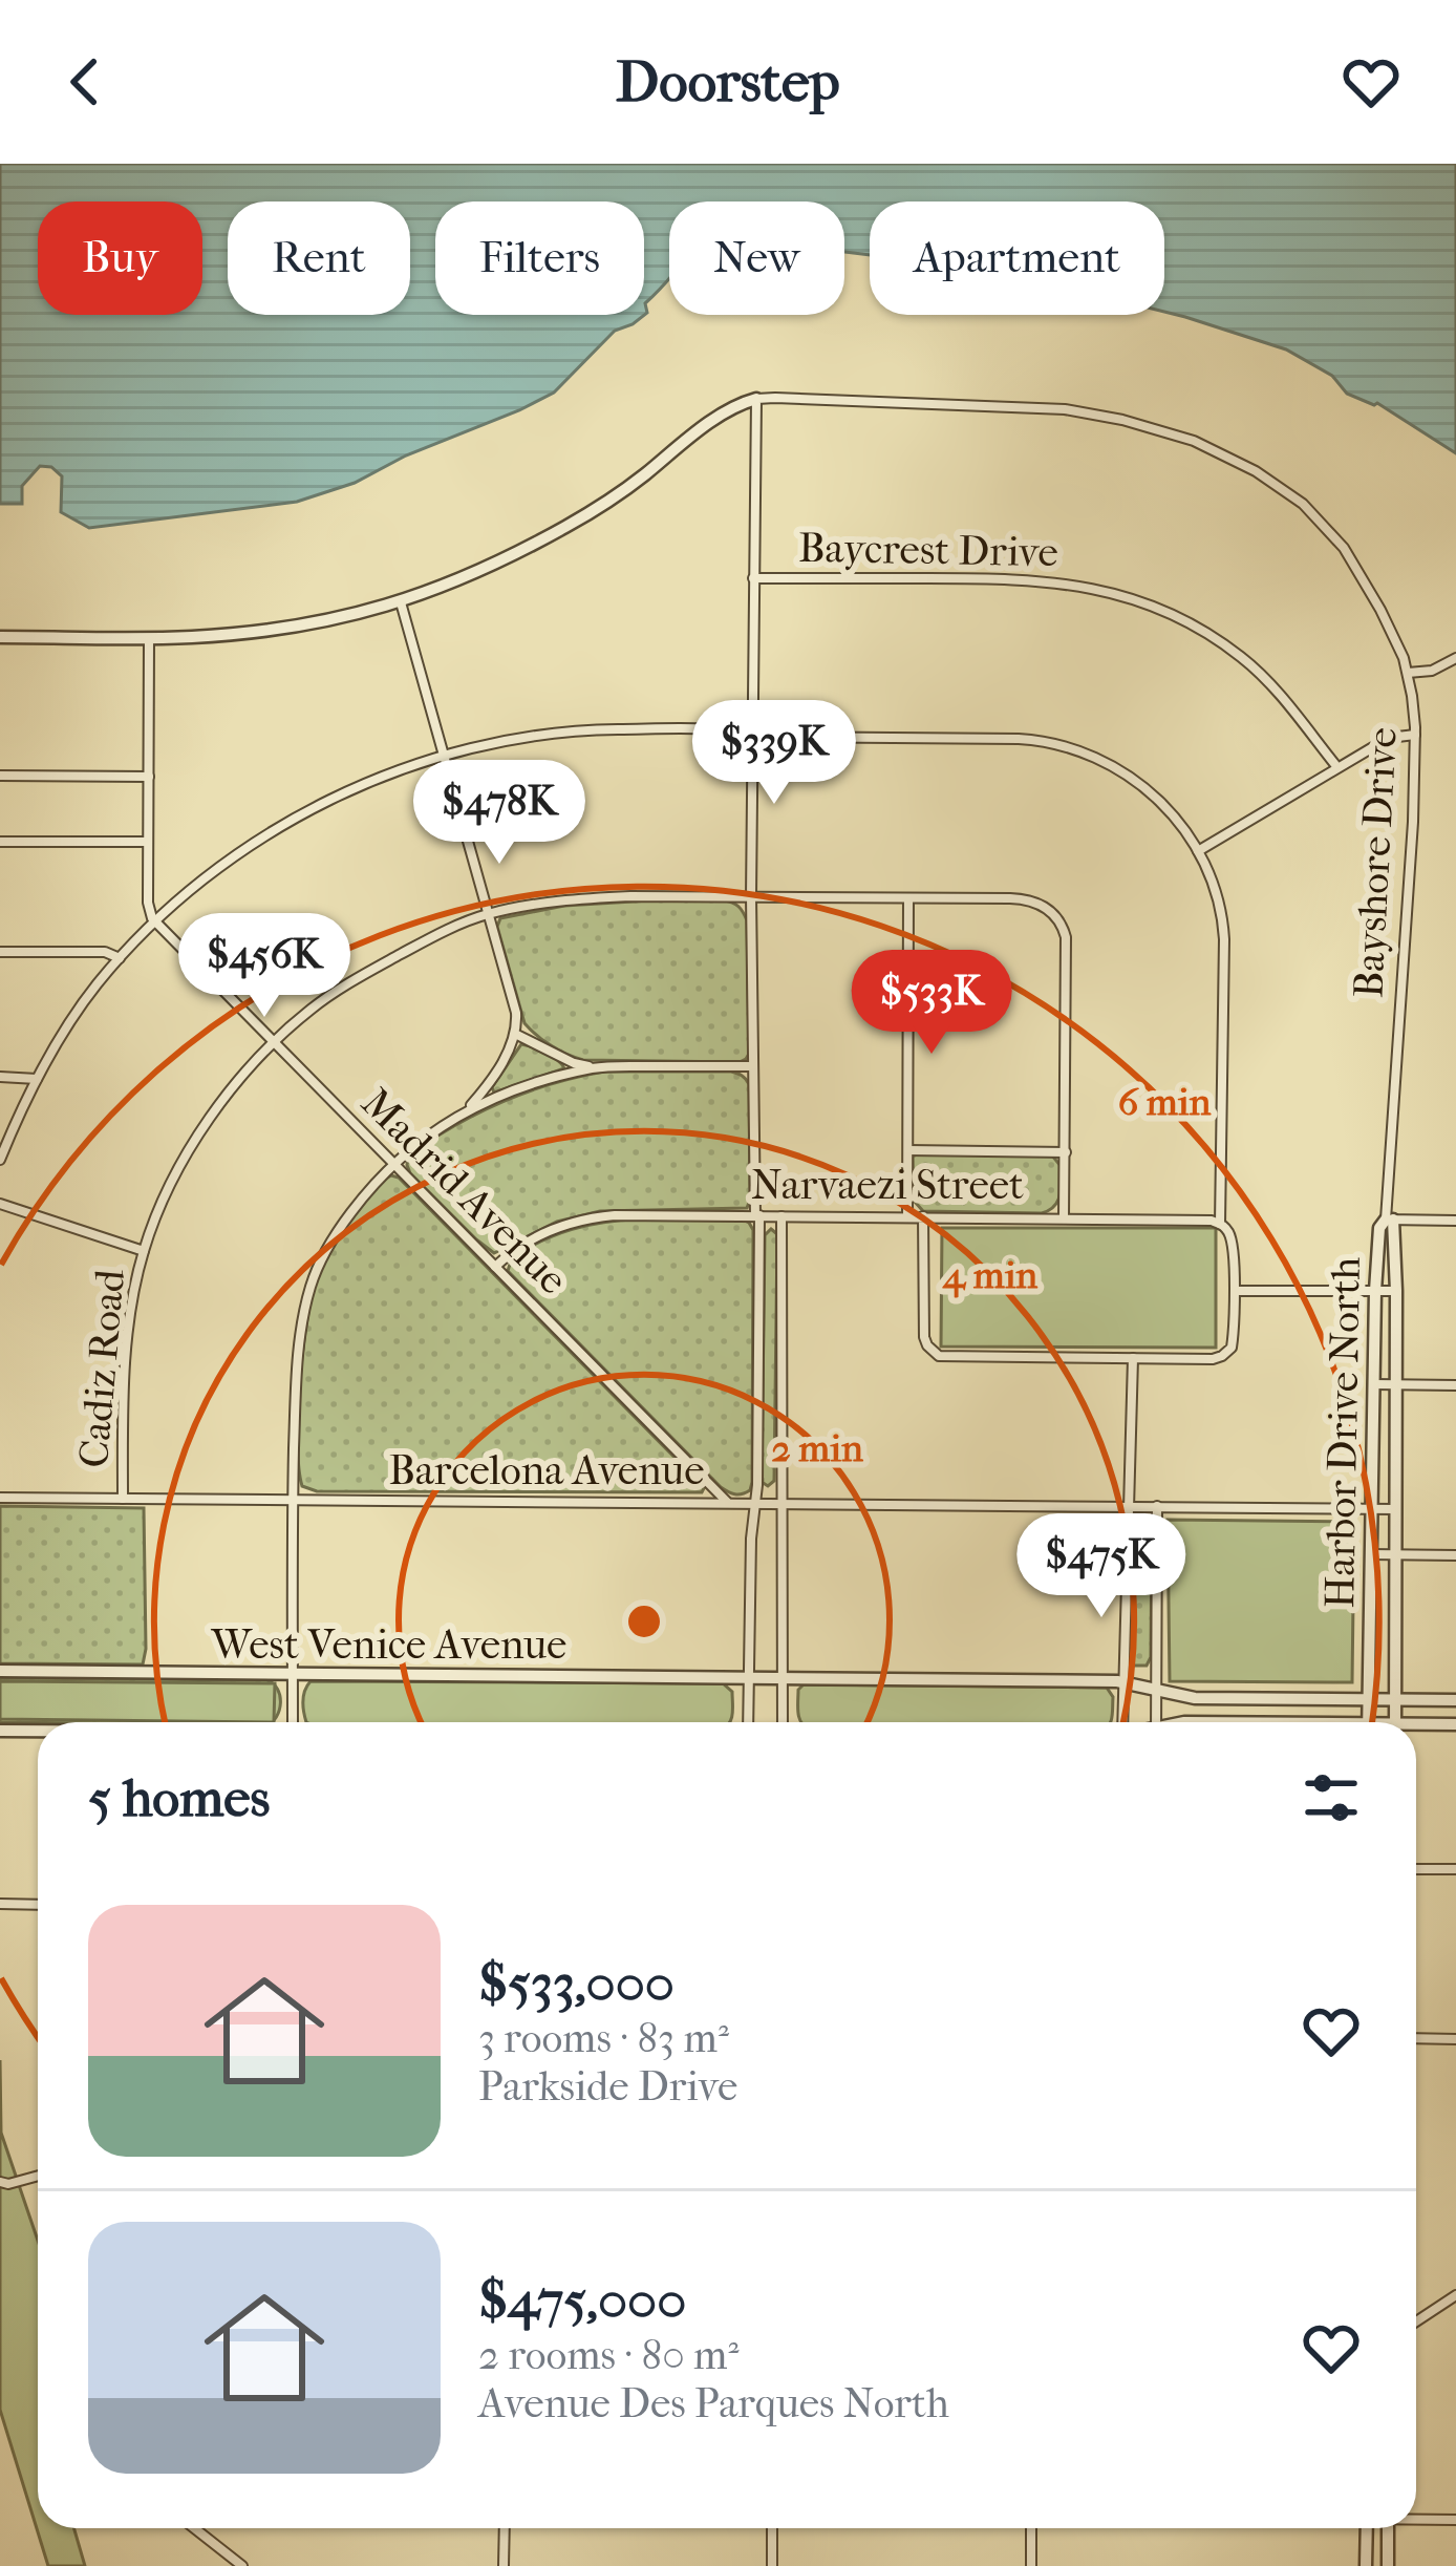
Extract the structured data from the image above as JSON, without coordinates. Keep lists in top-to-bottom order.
{
  "streets": {
    "street": [
      "Baycrest Drive",
      "Bayshore Drive",
      "Narvaezi Street",
      "Madrid Avenue",
      "Cadiz Road",
      "Harbor Drive North",
      "Barcelona Avenue",
      "West Venice Avenue"
    ]
  },
  "crossings": [
    ["Bayshore Drive", "Harbor Drive North"],
    ["Narvaezi Street", "Madrid Avenue"],
    ["Madrid Avenue", "Cadiz Road"],
    ["Madrid Avenue", "Barcelona Avenue"],
    ["Cadiz Road", "Barcelona Avenue"],
    ["Harbor Drive North", "Barcelona Avenue"],
    ["Harbor Drive North", "West Venice Avenue"]
  ],
  "page": {
    "header": "Doorstep",
    "chip": [
      "Buy",
      "Rent",
      "Filters",
      "New",
      "Apartment"
    ],
    "price": [
      "$339K",
      "$478K",
      "$456K",
      "$533K",
      "$475K"
    ],
    "heading": "5 homes",
    "list": [
      {
        "name": "$533,000",
        "note": "3 rooms · 83 m² · Parkside Drive"
      },
      {
        "name": "$475,000",
        "note": "2 rooms · 80 m² · Avenue Des Parques North"
      }
    ]
  },
  "rings": ["6 min", "4 min", "2 min"]
}
